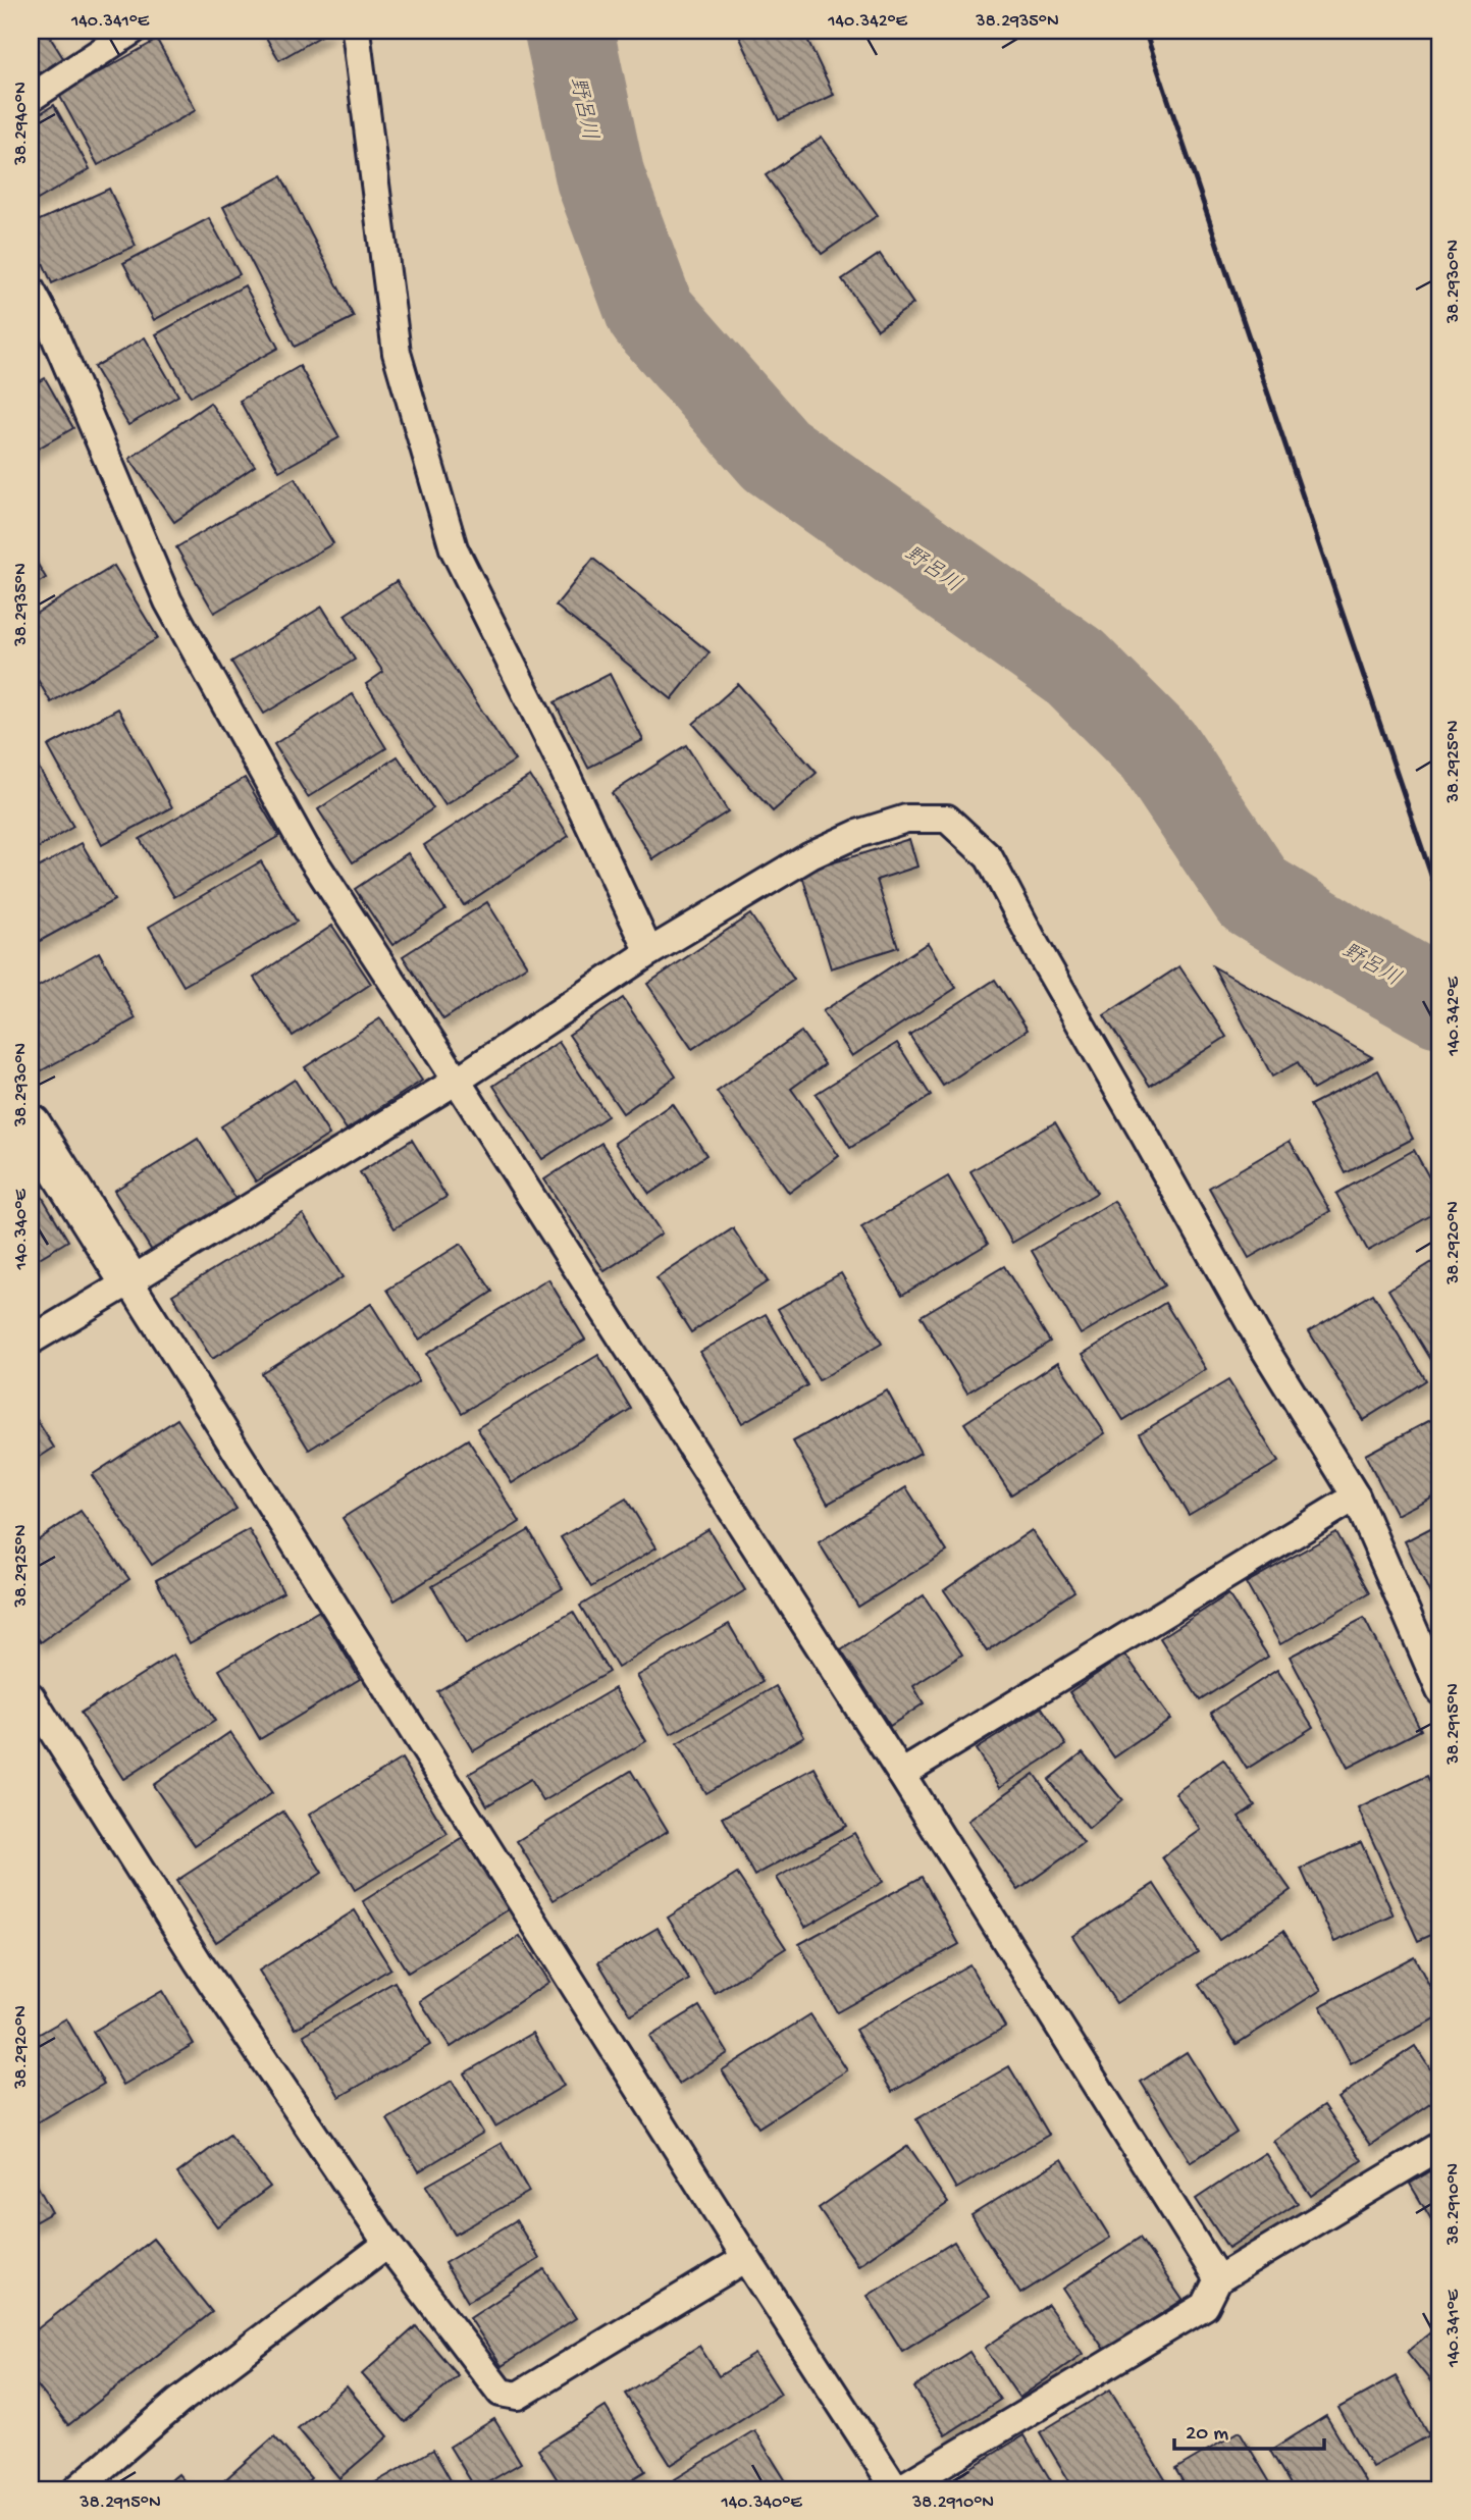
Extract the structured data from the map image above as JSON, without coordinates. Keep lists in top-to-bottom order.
{
  "water": ["野呂川"],
  "scale_bar": "20 m",
  "coordinates": [
    "140.341°E",
    "140.342°E",
    "38.2935°N",
    "38.2940°N",
    "38.2930°N",
    "38.2925°N",
    "140.340°E",
    "38.2920°N",
    "38.2915°N",
    "38.2910°N"
  ]
}
